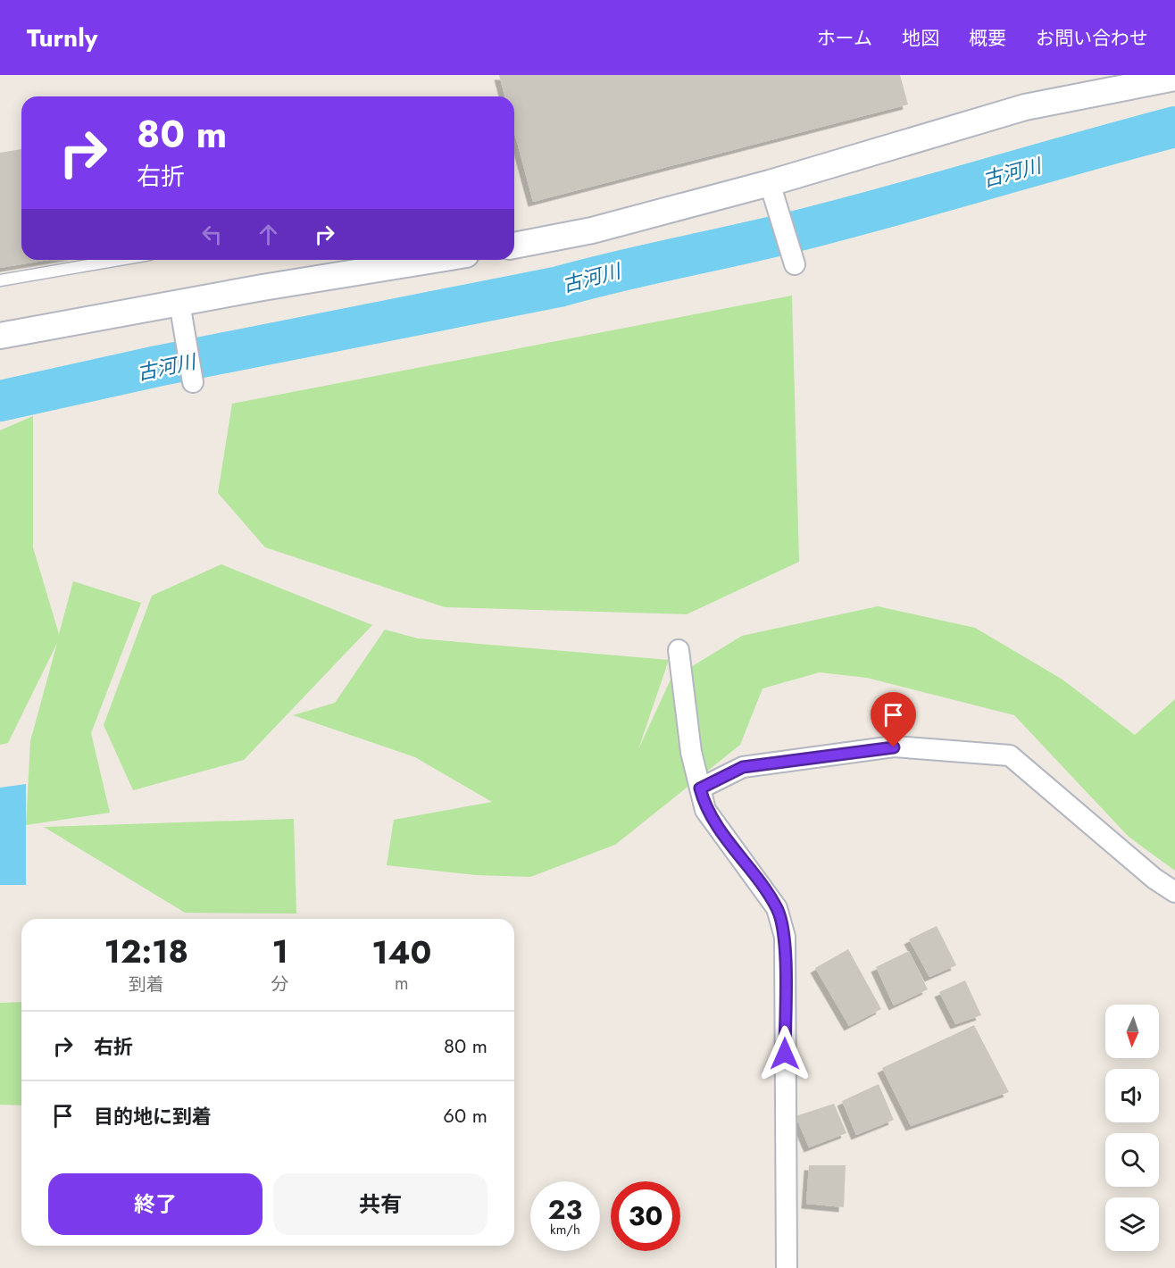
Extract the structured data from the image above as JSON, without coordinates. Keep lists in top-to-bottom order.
{
  "water": ["古河川"],
  "north": "bottom",
  "page": {
    "header": "Turnly",
    "nav": [
      "ホーム",
      "地図",
      "概要",
      "お問い合わせ"
    ],
    "turn": ["80 m", "右折"],
    "eta": [
      "12:18",
      "到着",
      "1",
      "分",
      "140",
      "m"
    ],
    "list": [
      {
        "name": "右折",
        "value": "80 m"
      },
      {
        "name": "目的地に到着",
        "value": "60 m"
      }
    ],
    "buttons": ["終了", "共有"],
    "speed": "23 km/h",
    "limit": "30"
  }
}
